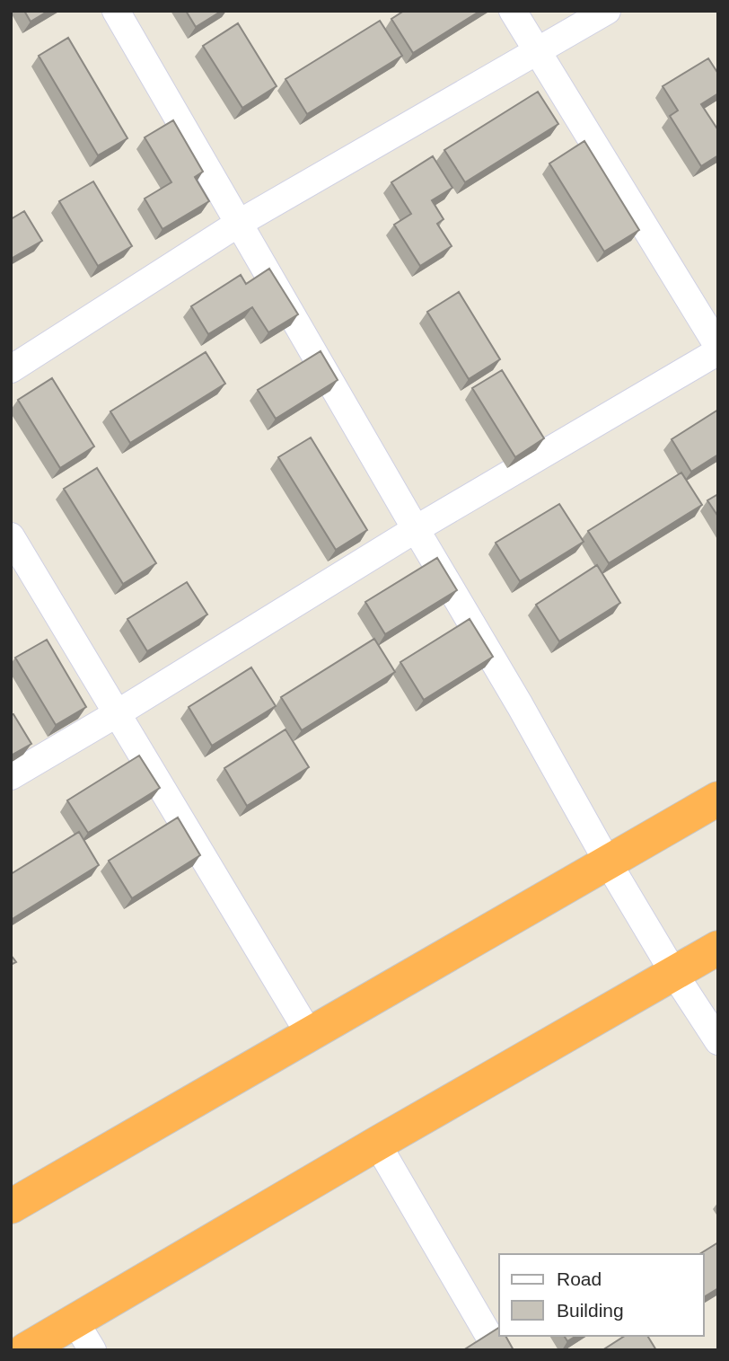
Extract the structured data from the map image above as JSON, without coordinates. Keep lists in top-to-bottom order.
{
  "legend": ["Road", "Building"]
}
